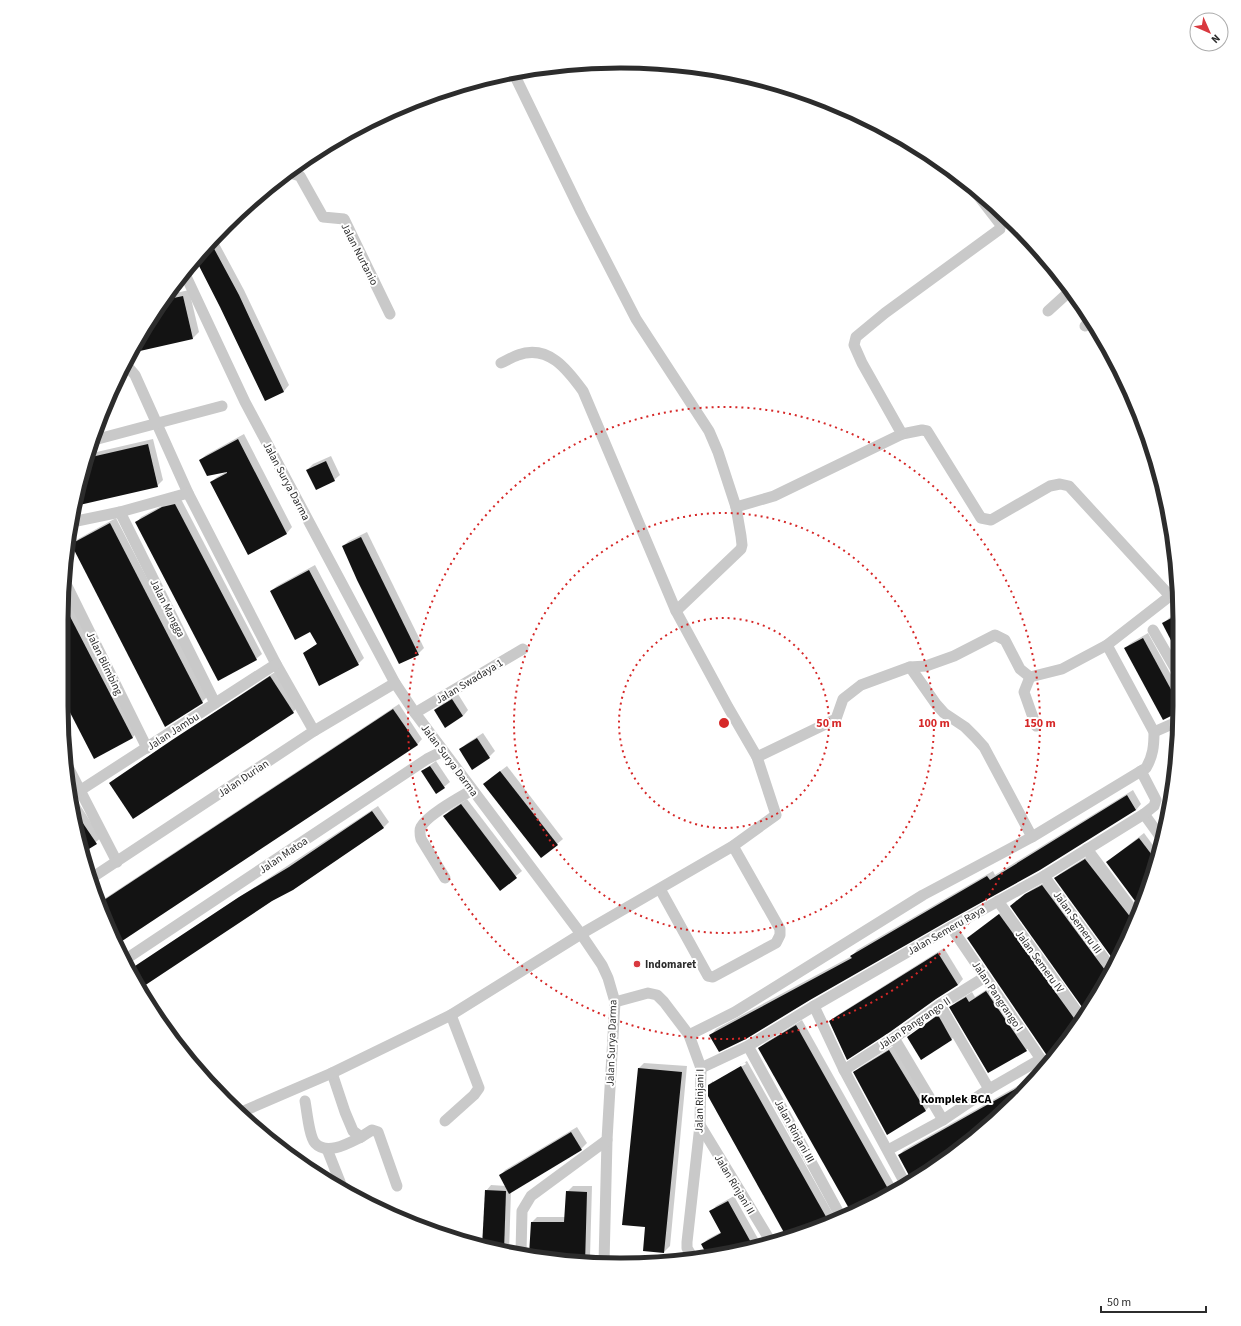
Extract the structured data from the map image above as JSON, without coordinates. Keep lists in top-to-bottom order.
{
  "streets": {
    "street": [
      "Jalan Nurtanio",
      "Jalan Surya Darma",
      "Jalan Mangga",
      "Jalan Blimbing",
      "Jalan Swadaya 1",
      "Jalan Jambu",
      "Jalan Durian",
      "Jalan Matoa",
      "Jalan Semeru III",
      "Jalan Semeru Raya",
      "Jalan Semeru IV",
      "Jalan Pangrango I",
      "Jalan Pangrango II",
      "Jalan Rinjani I",
      "Jalan Rinjani III",
      "Jalan Rinjani II"
    ]
  },
  "crossings": [
    ["Jalan Surya Darma", "Jalan Swadaya 1"],
    ["Jalan Surya Darma", "Jalan Durian"],
    ["Jalan Surya Darma", "Jalan Matoa"],
    ["Jalan Surya Darma", "Jalan Rinjani I"],
    ["Jalan Mangga", "Jalan Jambu"],
    ["Jalan Blimbing", "Jalan Jambu"],
    ["Jalan Semeru III", "Jalan Semeru Raya"],
    ["Jalan Semeru Raya", "Jalan Semeru IV"],
    ["Jalan Semeru Raya", "Jalan Pangrango I"],
    ["Jalan Semeru Raya", "Jalan Rinjani I"],
    ["Jalan Semeru Raya", "Jalan Rinjani III"],
    ["Jalan Pangrango I", "Jalan Pangrango II"],
    ["Jalan Rinjani I", "Jalan Rinjani II"]
  ],
  "districts": ["Komplek BCA"],
  "places": ["Indomaret"],
  "scale_bar": "50 m",
  "north": "bottom right",
  "rings": ["50 m", "100 m", "150 m"]
}
